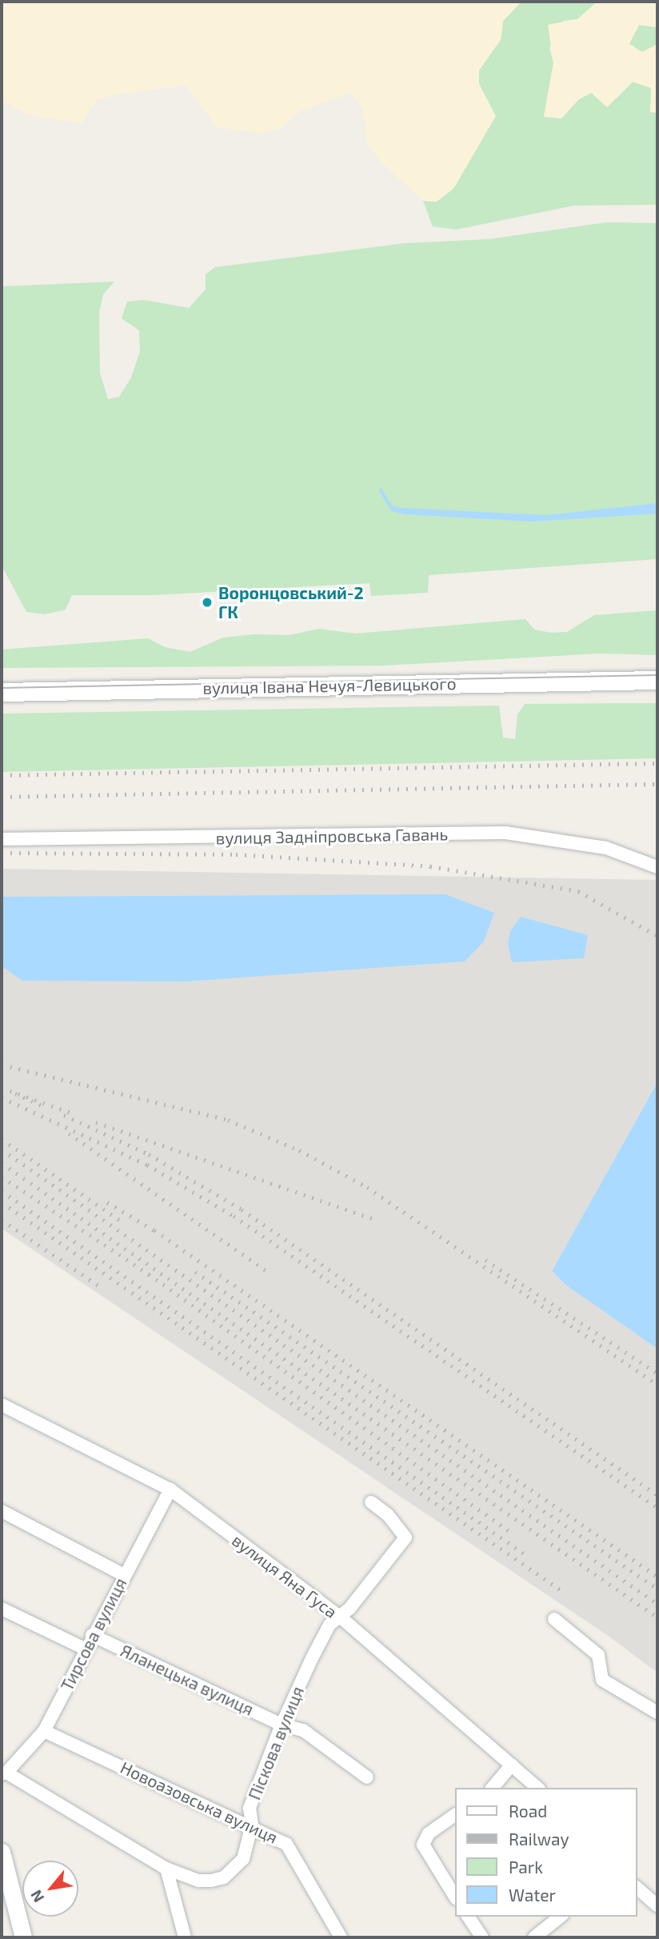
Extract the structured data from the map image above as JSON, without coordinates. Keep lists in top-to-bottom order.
{
  "streets": {
    "main road": ["вулиця Івана Нечуя-Левицького"],
    "street": [
      "вулиця Задніпровська Гавань",
      "вулиця Яна Гуса",
      "Тирсова вулиця",
      "Яланецька вулиця",
      "Піскова вулиця",
      "Новоазовська вулиця"
    ]
  },
  "crossings": [
    ["вулиця Яна Гуса", "Тирсова вулиця"],
    ["вулиця Яна Гуса", "Піскова вулиця"],
    ["Тирсова вулиця", "Яланецька вулиця"],
    ["Тирсова вулиця", "Піскова вулиця"],
    ["Тирсова вулиця", "Новоазовська вулиця"],
    ["Яланецька вулиця", "Піскова вулиця"],
    ["Піскова вулиця", "Новоазовська вулиця"]
  ],
  "places": ["Воронцовський-2 ГК"],
  "legend": [
    "Road",
    "Railway",
    "Park",
    "Water"
  ],
  "north": "bottom left"
}
